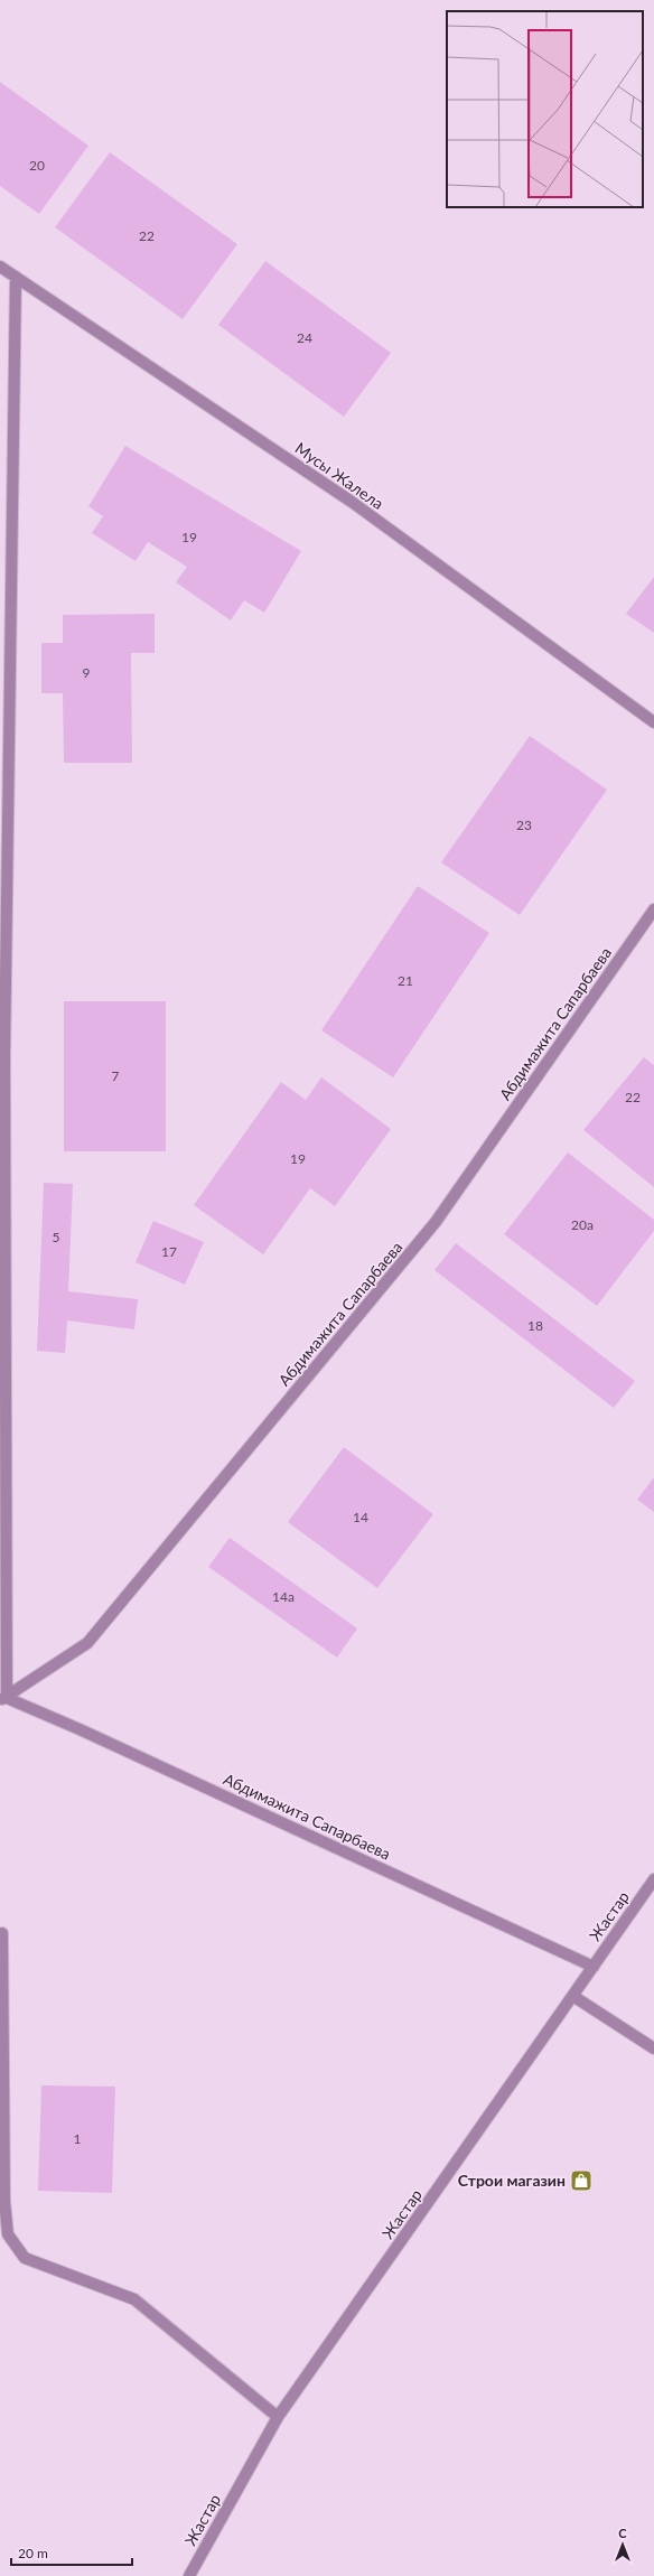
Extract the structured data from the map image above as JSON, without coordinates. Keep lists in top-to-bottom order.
{
  "streets": {
    "street": ["Мусы Жалела", "Абдимажита Сапарбаева", "Жастар"]
  },
  "crossings": [
    ["Абдимажита Сапарбаева", "Жастар"]
  ],
  "places": {
    "shop": ["Строи магазин"]
  },
  "house_numbers": [
    "20",
    "22",
    "24",
    "19",
    "9",
    "23",
    "21",
    "7",
    "22",
    "19",
    "20а",
    "5",
    "17",
    "18",
    "14",
    "14а",
    "1"
  ],
  "scale_bar": "20 m",
  "north": "top"
}
